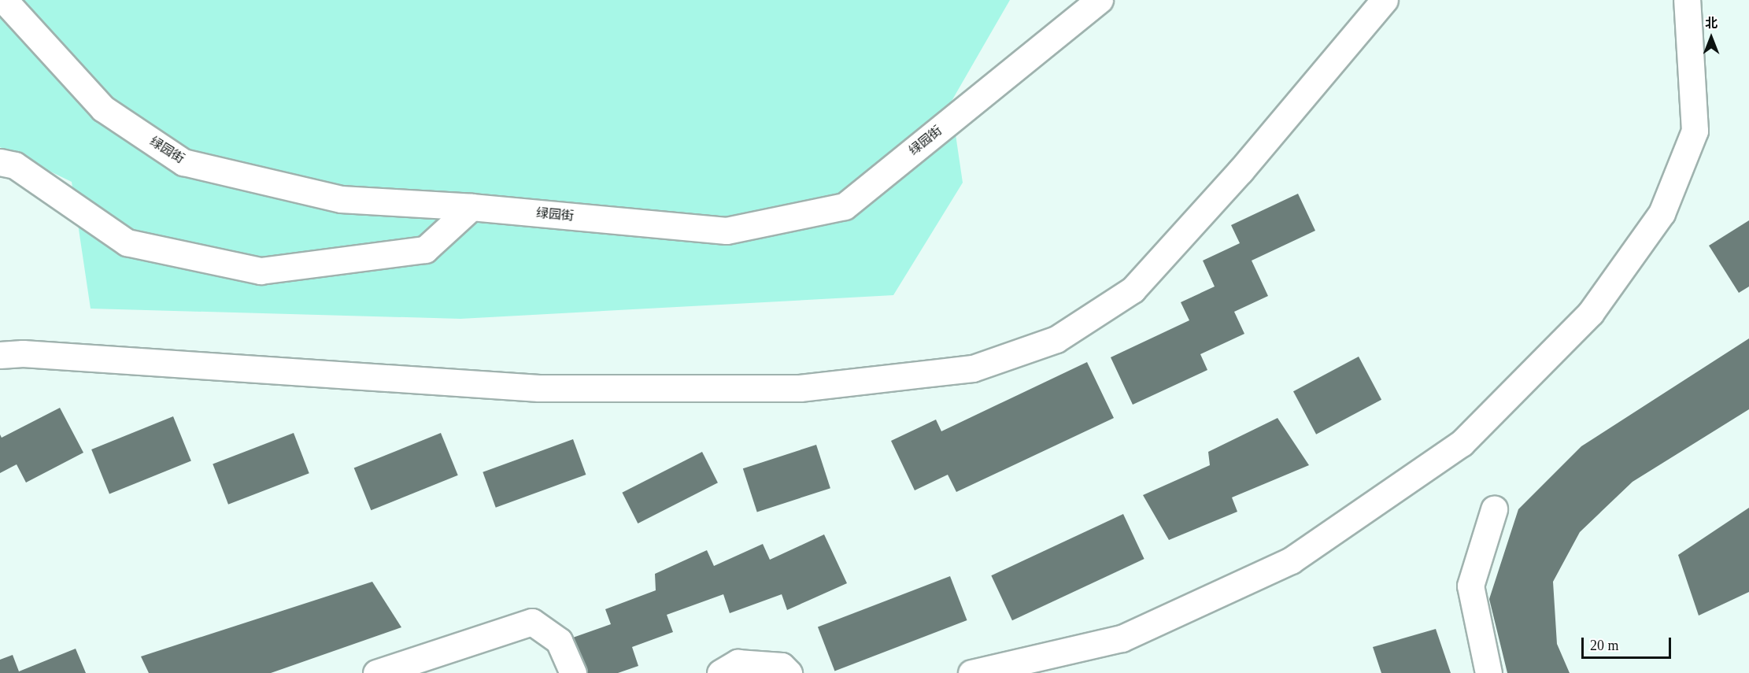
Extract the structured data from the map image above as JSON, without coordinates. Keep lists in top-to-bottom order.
{
  "streets": {
    "street": ["绿园街"]
  },
  "scale_bar": "20 m",
  "north": "top"
}
